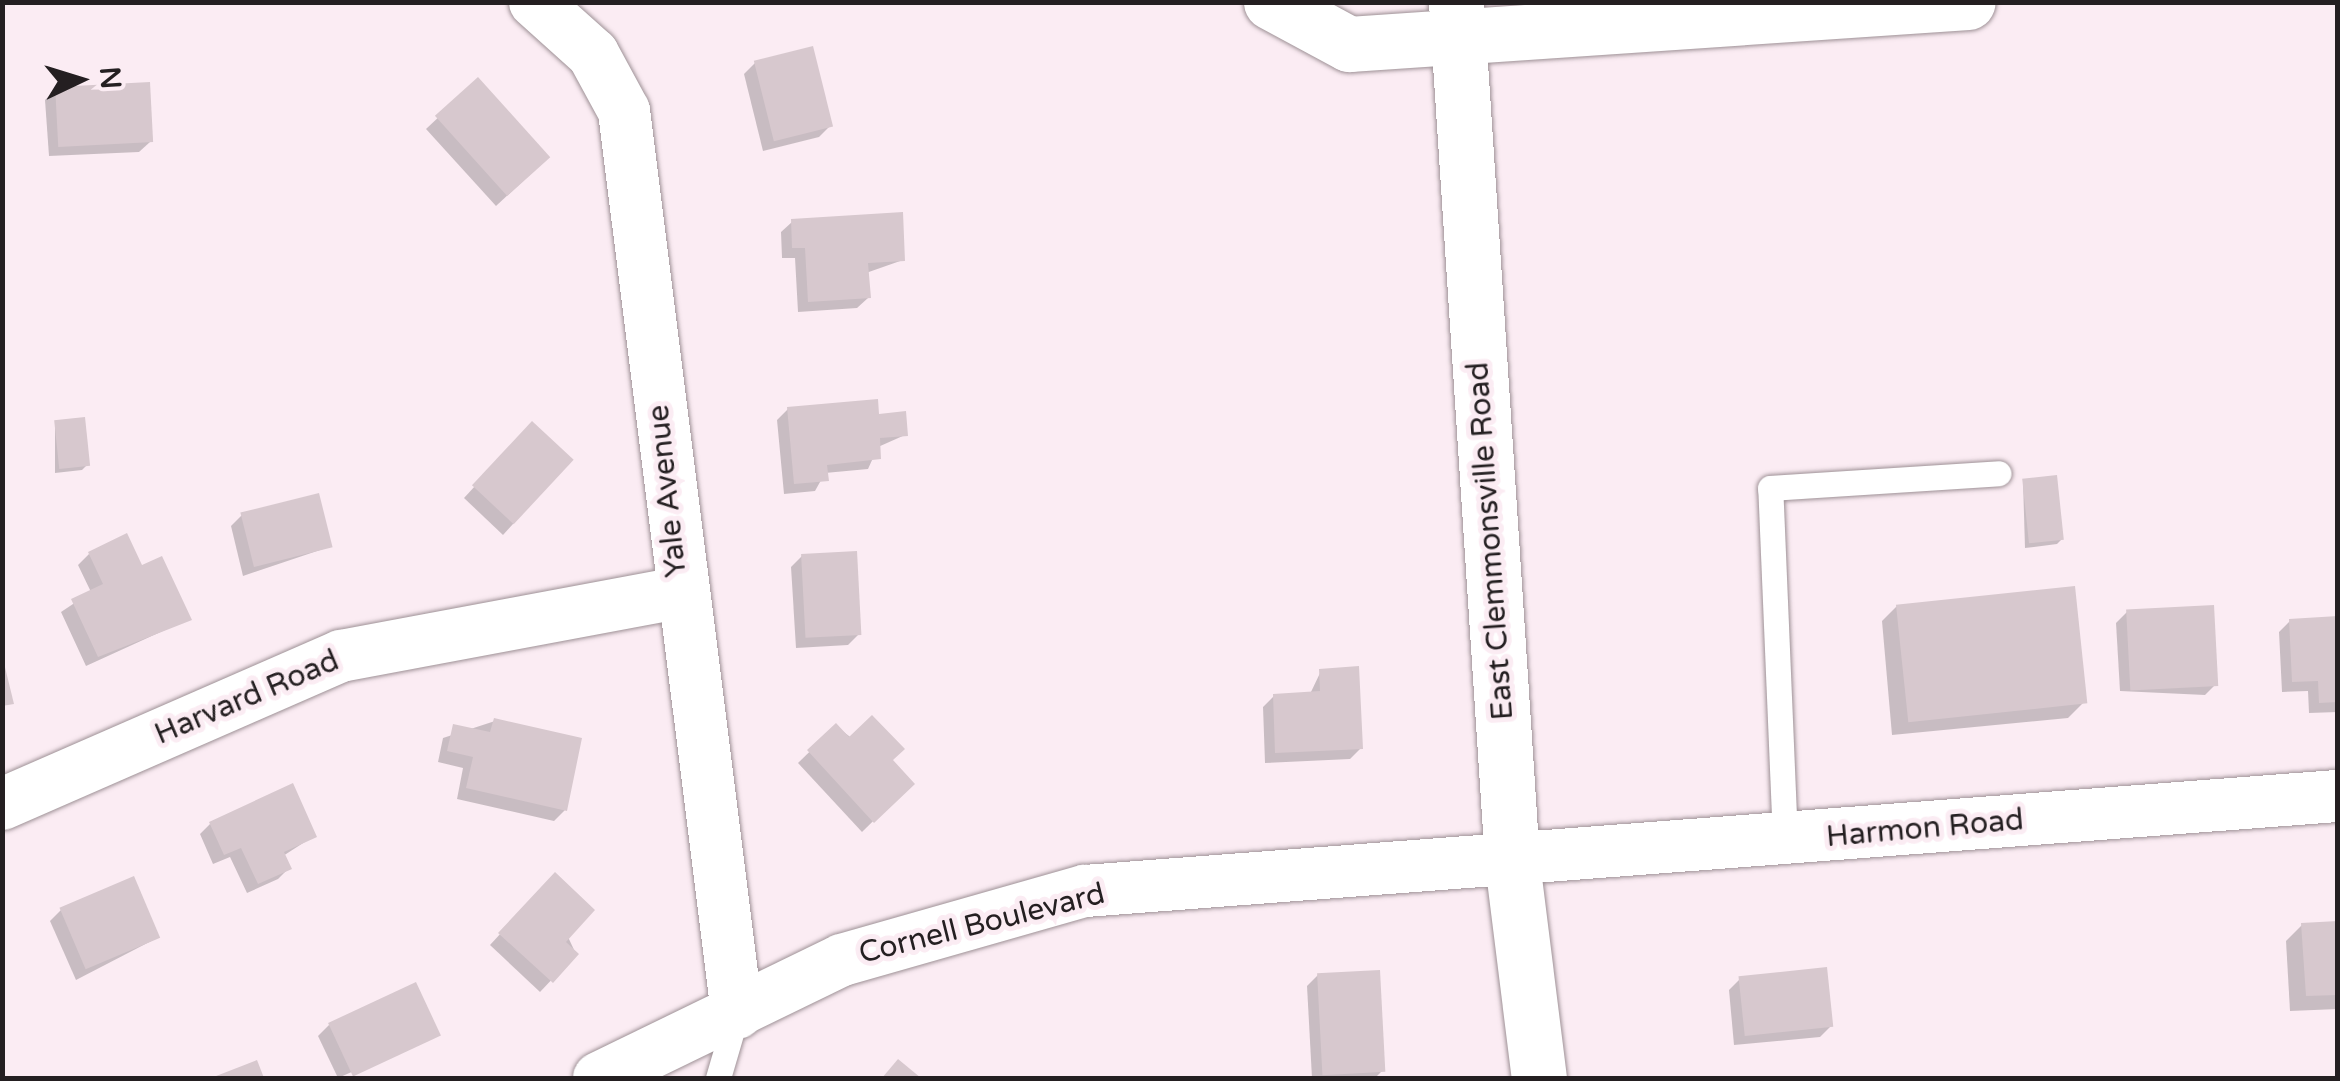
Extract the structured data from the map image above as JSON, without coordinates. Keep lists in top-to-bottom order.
{
  "streets": {
    "main road": ["East Clemmonsville Road"],
    "street": [
      "Yale Avenue",
      "Harvard Road",
      "Harmon Road",
      "Cornell Boulevard"
    ]
  },
  "crossings": [
    ["Yale Avenue", "Harvard Road"],
    ["Yale Avenue", "Cornell Boulevard"],
    ["East Clemmonsville Road", "Harmon Road"],
    ["East Clemmonsville Road", "Cornell Boulevard"],
    ["Harmon Road", "Cornell Boulevard"]
  ],
  "north": "right"
}
